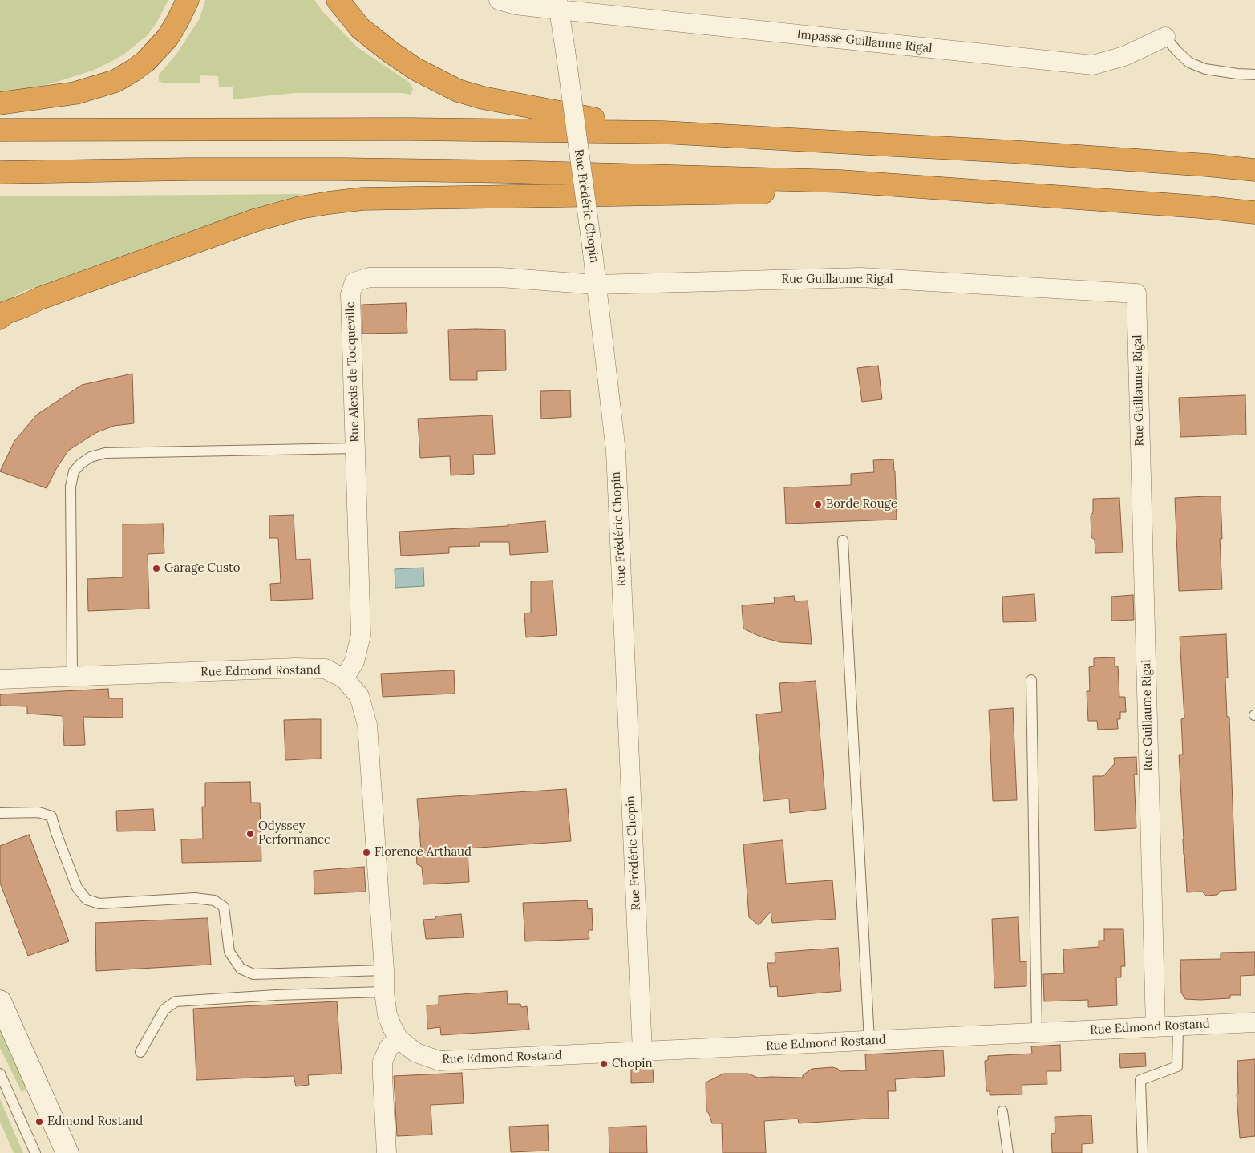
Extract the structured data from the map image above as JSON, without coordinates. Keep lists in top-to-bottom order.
{
  "streets": {
    "street": [
      "Impasse Guillaume Rigal",
      "Rue Frédéric Chopin",
      "Rue Guillaume Rigal",
      "Rue Alexis de Tocqueville",
      "Rue Edmond Rostand"
    ]
  },
  "crossings": [
    ["Impasse Guillaume Rigal", "Rue Frédéric Chopin"],
    ["Rue Frédéric Chopin", "Rue Guillaume Rigal"],
    ["Rue Frédéric Chopin", "Rue Alexis de Tocqueville"],
    ["Rue Frédéric Chopin", "Rue Edmond Rostand"],
    ["Rue Guillaume Rigal", "Rue Alexis de Tocqueville"],
    ["Rue Guillaume Rigal", "Rue Edmond Rostand"],
    ["Rue Alexis de Tocqueville", "Rue Edmond Rostand"]
  ],
  "places": [
    "Borde Rouge",
    "Garage Custo",
    "Odyssey Performance",
    "Florence Arthaud",
    "Chopin",
    "Edmond Rostand"
  ]
}
